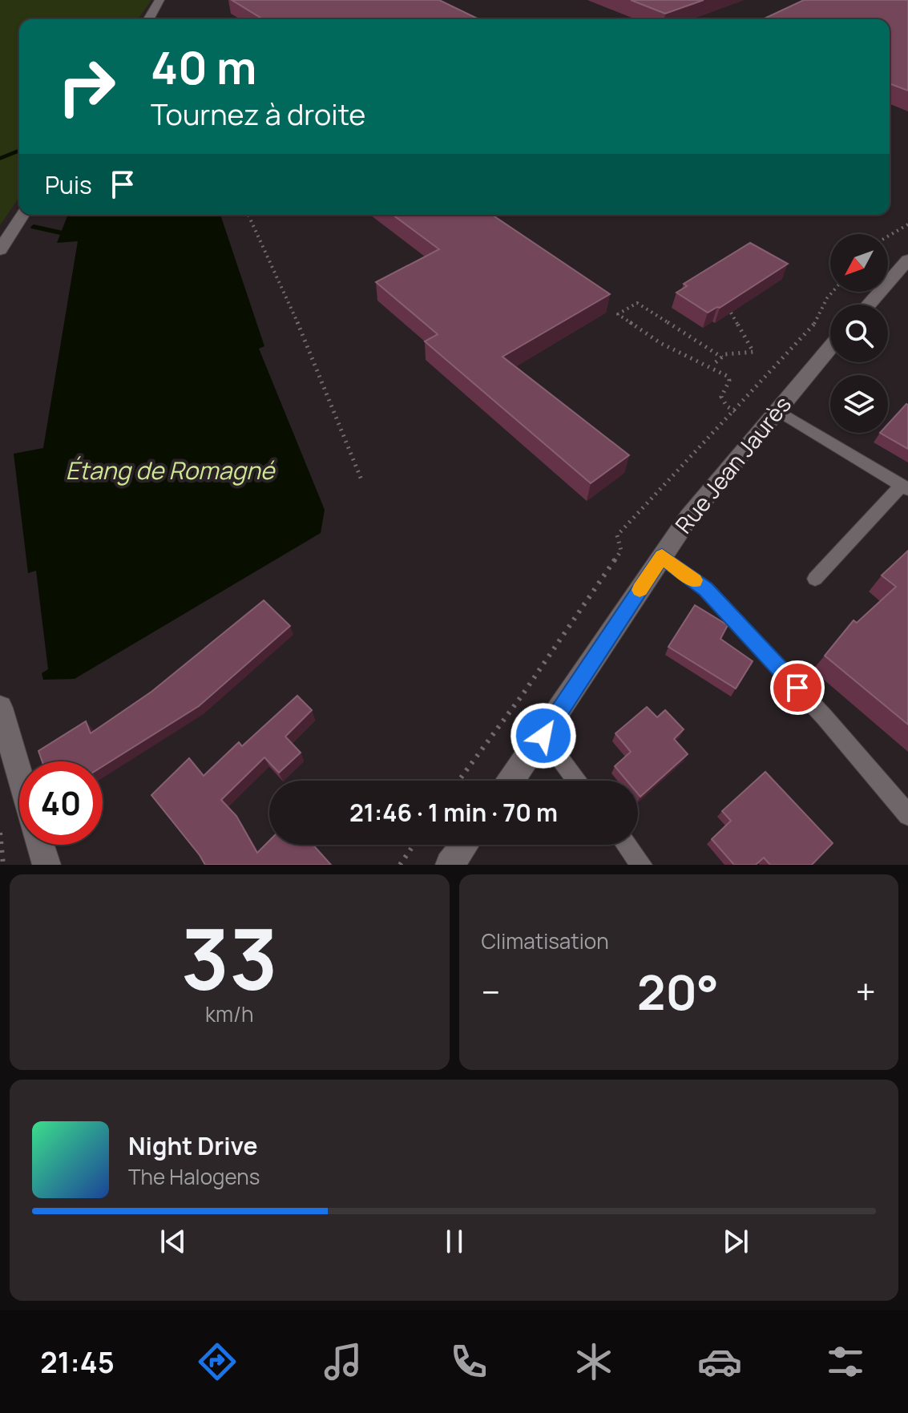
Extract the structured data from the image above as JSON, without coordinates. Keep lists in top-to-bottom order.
{
  "streets": {
    "street": ["Rue Jean Jaurès"]
  },
  "water": ["Étang de Romagné"],
  "north": "bottom left",
  "page": {
    "turn": ["40 m", "Tournez à droite"],
    "then": "Puis",
    "limit": "40",
    "trip": "21:46 · 1 min · 70 m",
    "tile": [
      ["33", "km/h"],
      "Climatisation"
    ],
    "heat": ["−", "20°", "+"],
    "song": ["Night Drive", "The Halogens"],
    "tabs": "21:45"
  }
}
